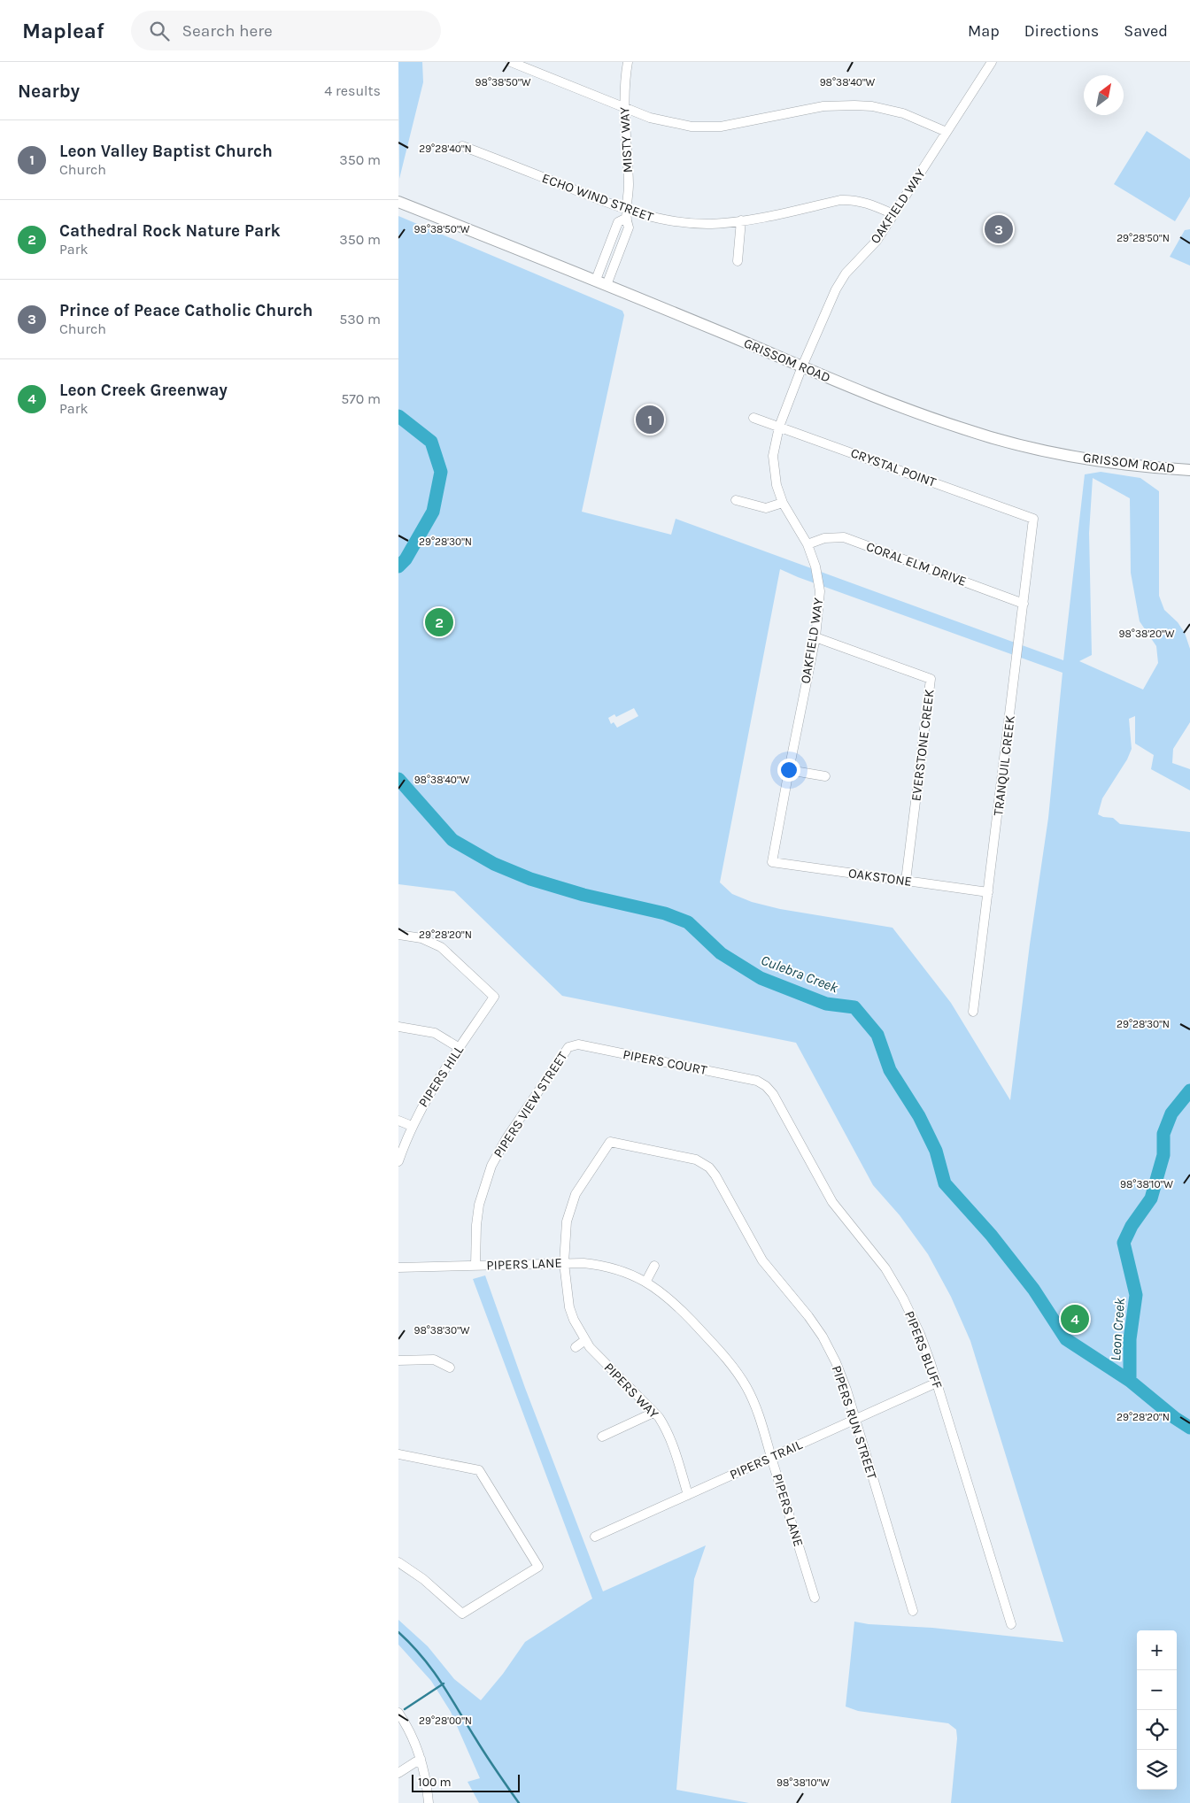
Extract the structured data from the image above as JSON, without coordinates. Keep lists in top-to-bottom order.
{
  "streets": {
    "main road": ["GRISSOM ROAD"],
    "street": [
      "MISTY WAY",
      "ECHO WIND STREET",
      "OAKFIELD WAY",
      "CRYSTAL POINT",
      "CORAL ELM DRIVE",
      "EVERSTONE CREEK",
      "TRANQUIL CREEK",
      "OAKSTONE",
      "PIPERS COURT",
      "PIPERS HILL",
      "PIPERS VIEW STREET",
      "PIPERS LANE",
      "PIPERS BLUFF",
      "PIPERS WAY",
      "PIPERS RUN STREET",
      "PIPERS TRAIL"
    ]
  },
  "crossings": [
    ["MISTY WAY", "ECHO WIND STREET"],
    ["MISTY WAY", "GRISSOM ROAD"],
    ["ECHO WIND STREET", "OAKFIELD WAY"],
    ["OAKFIELD WAY", "GRISSOM ROAD"],
    ["OAKFIELD WAY", "CRYSTAL POINT"],
    ["OAKFIELD WAY", "CORAL ELM DRIVE"],
    ["OAKFIELD WAY", "EVERSTONE CREEK"],
    ["OAKFIELD WAY", "OAKSTONE"],
    ["CRYSTAL POINT", "TRANQUIL CREEK"],
    ["CORAL ELM DRIVE", "TRANQUIL CREEK"],
    ["EVERSTONE CREEK", "OAKSTONE"],
    ["TRANQUIL CREEK", "OAKSTONE"],
    ["PIPERS COURT", "PIPERS VIEW STREET"],
    ["PIPERS COURT", "PIPERS BLUFF"],
    ["PIPERS VIEW STREET", "PIPERS LANE"],
    ["PIPERS LANE", "PIPERS WAY"],
    ["PIPERS LANE", "PIPERS TRAIL"],
    ["PIPERS BLUFF", "PIPERS TRAIL"],
    ["PIPERS WAY", "PIPERS RUN STREET"],
    ["PIPERS WAY", "PIPERS TRAIL"],
    ["PIPERS RUN STREET", "PIPERS TRAIL"]
  ],
  "water": ["Culebra Creek", "Leon Creek"],
  "scale_bar": "100 m",
  "north": "top right",
  "page": {
    "header": "Mapleaf",
    "search": "Search here",
    "nav": ["Map", "Directions", "Saved"],
    "heading": ["Nearby", "4 results"],
    "list": [
      {
        "mark": "1",
        "name": "Leon Valley Baptist Church",
        "note": "Church",
        "value": "350 m"
      },
      {
        "mark": "2",
        "name": "Cathedral Rock Nature Park",
        "note": "Park",
        "value": "350 m"
      },
      {
        "mark": "3",
        "name": "Prince of Peace Catholic Church",
        "note": "Church",
        "value": "530 m"
      },
      {
        "mark": "4",
        "name": "Leon Creek Greenway",
        "note": "Park",
        "value": "570 m"
      }
    ],
    "pins": [
      "3",
      "1",
      "2",
      "4"
    ],
    "map_buttons": ["+", "−"],
    "scale": "100 m"
  },
  "coordinates": [
    "98°38'50\"W",
    "98°38'40\"W",
    "29°28'40\"N",
    "29°28'50\"N",
    "29°28'30\"N",
    "98°38'20\"W",
    "29°28'20\"N",
    "98°38'10\"W",
    "98°38'30\"W",
    "29°28'00\"N"
  ]
}
